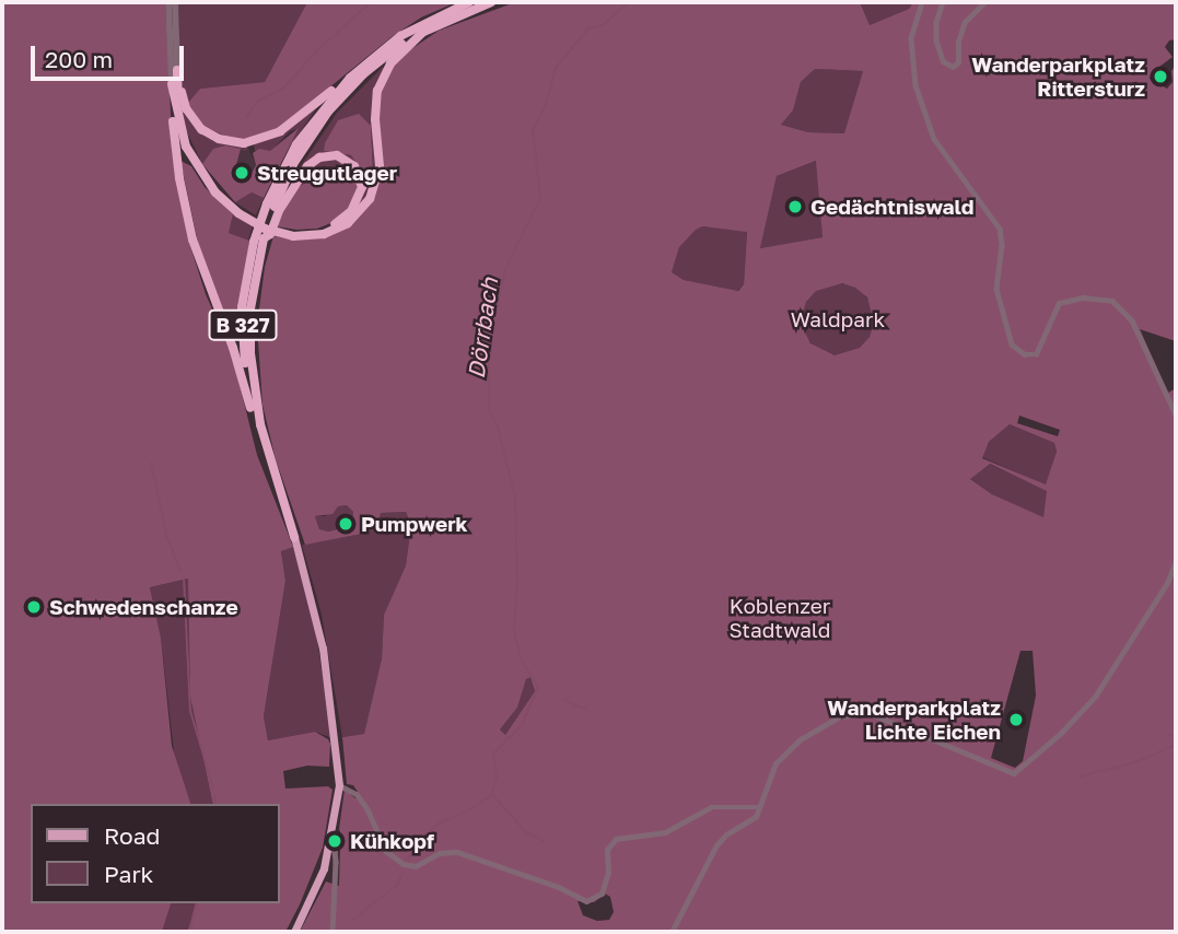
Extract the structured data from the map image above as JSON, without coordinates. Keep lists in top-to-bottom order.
{
  "streets": {
    "highway": ["B 327"]
  },
  "water": ["Dörrbach"],
  "parks": ["Waldpark", "Koblenzer Stadtwald"],
  "places": [
    "Wanderparkplatz Rittersturz",
    "Streugutlager",
    "Gedächtniswald",
    "Pumpwerk",
    "Schwedenschanze",
    "Wanderparkplatz Lichte Eichen",
    "Kühkopf"
  ],
  "legend": ["Road", "Park"],
  "scale_bar": "200 m"
}
